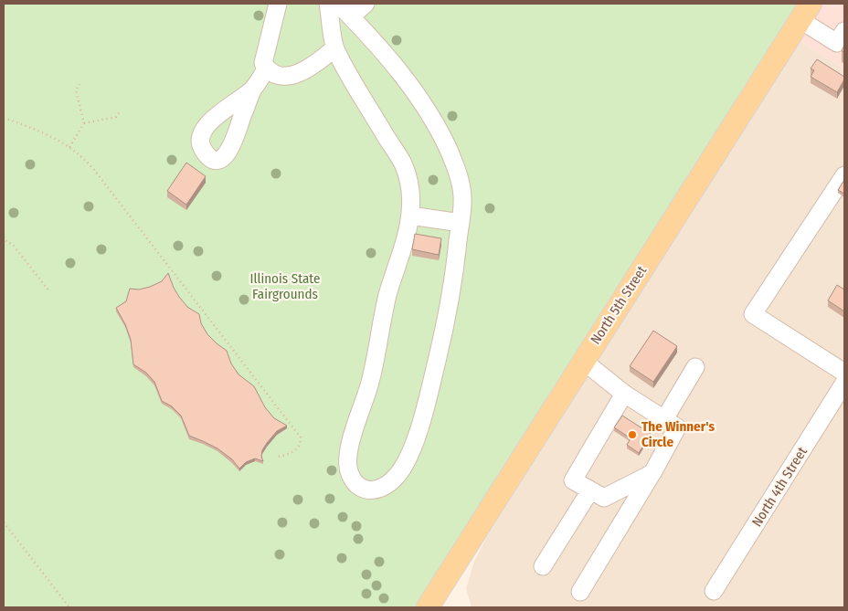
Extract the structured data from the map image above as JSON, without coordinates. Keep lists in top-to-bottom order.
{
  "streets": {
    "main road": ["North 5th Street"],
    "street": ["North 4th Street"]
  },
  "parks": ["Illinois State Fairgrounds"],
  "places": ["The Winner's Circle"]
}
